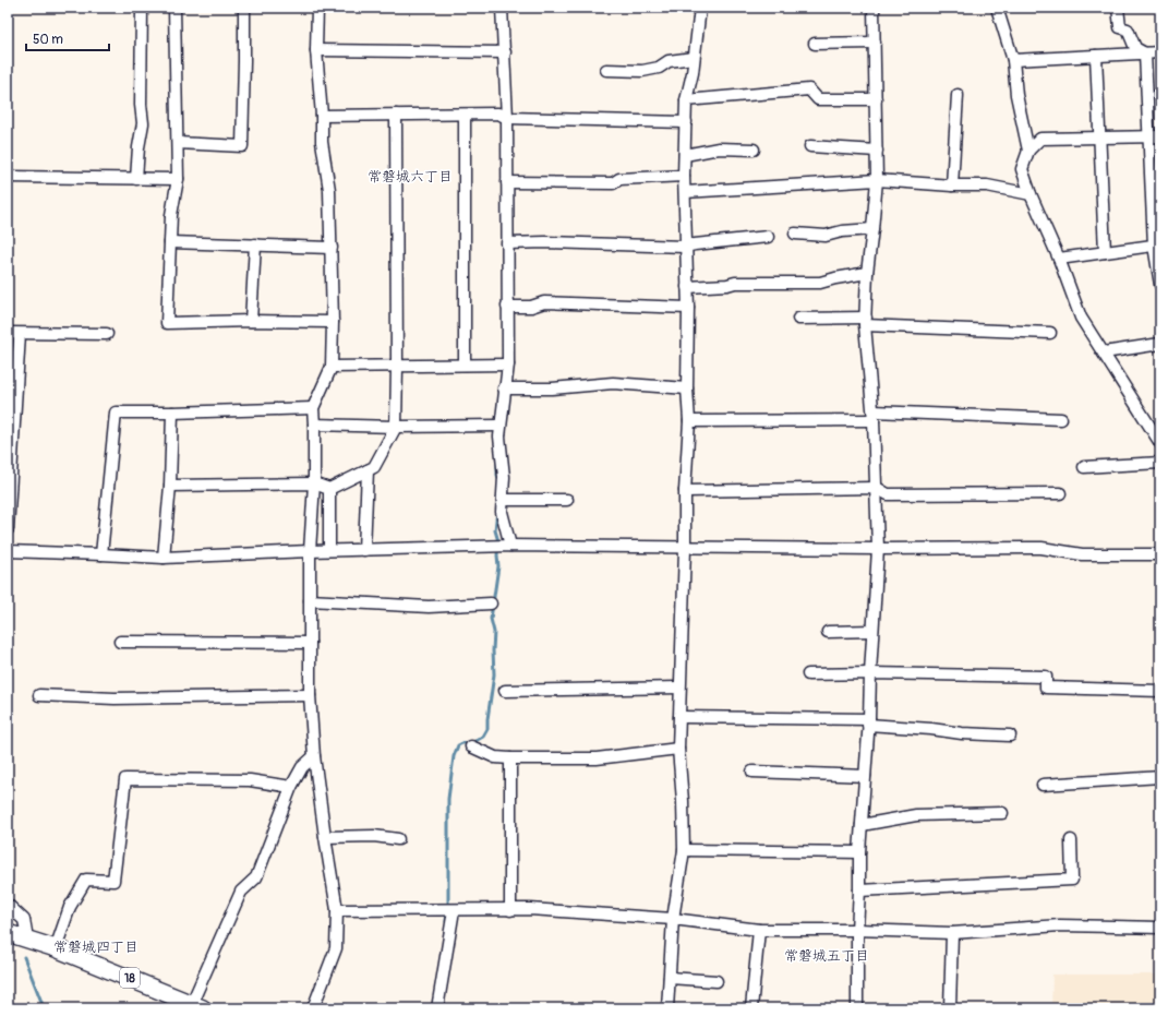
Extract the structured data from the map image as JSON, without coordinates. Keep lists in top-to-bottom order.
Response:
{
  "streets": {
    "highway": ["18"]
  },
  "districts": ["常磐城六丁目", "常磐城四丁目", "常磐城五丁目"],
  "scale_bar": "50 m"
}
